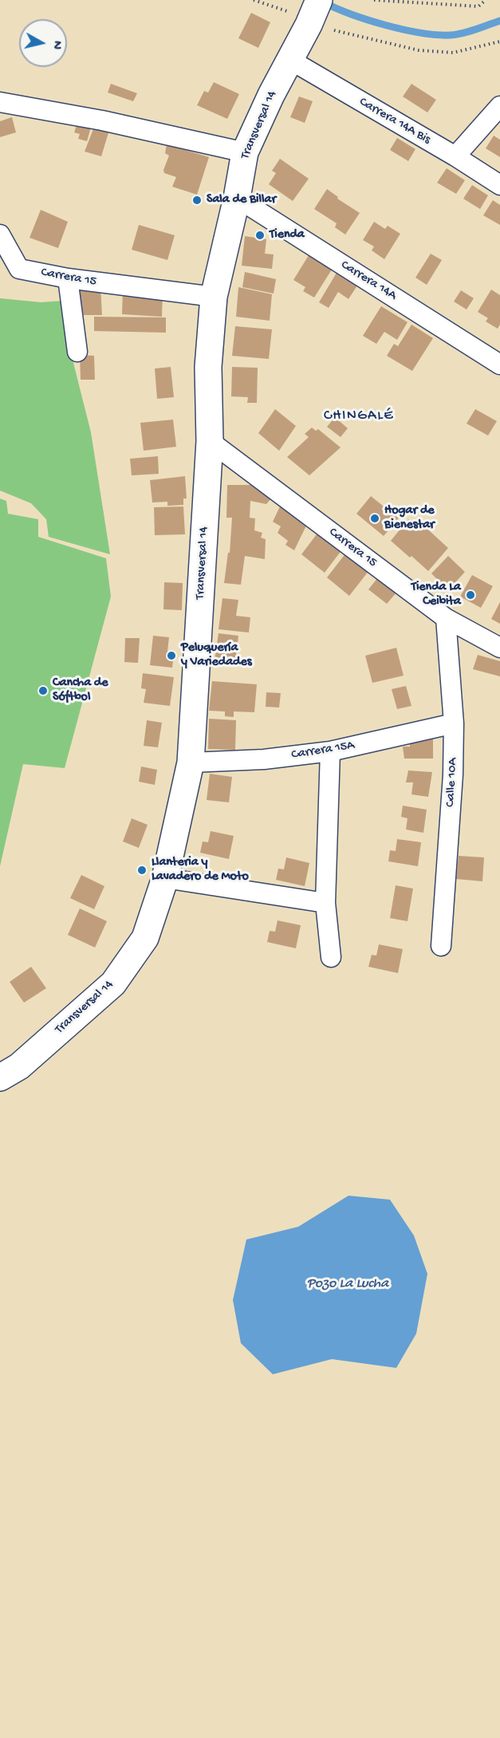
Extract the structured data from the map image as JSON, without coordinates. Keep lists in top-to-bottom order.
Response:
{
  "streets": {
    "street": [
      "Carrera 14A Bis",
      "Transversal 14",
      "Carrera 15",
      "Carrera 14A",
      "Carrera 15A",
      "Calle 10A"
    ]
  },
  "crossings": [
    ["Carrera 14A Bis", "Transversal 14"],
    ["Transversal 14", "Carrera 15"],
    ["Transversal 14", "Carrera 14A"],
    ["Transversal 14", "Carrera 15A"],
    ["Carrera 15", "Calle 10A"],
    ["Carrera 15A", "Calle 10A"]
  ],
  "districts": ["CHINGALÉ"],
  "water": ["Pozo La Lucha"],
  "places": [
    "Sala de Billar",
    "Tienda",
    "Hogar de Bienestar",
    "Tienda La Ceibita",
    "Peluquería y Variedades",
    "Cancha de Sóftbol",
    "Llanteria y Lavadero de Moto"
  ],
  "north": "right"
}
